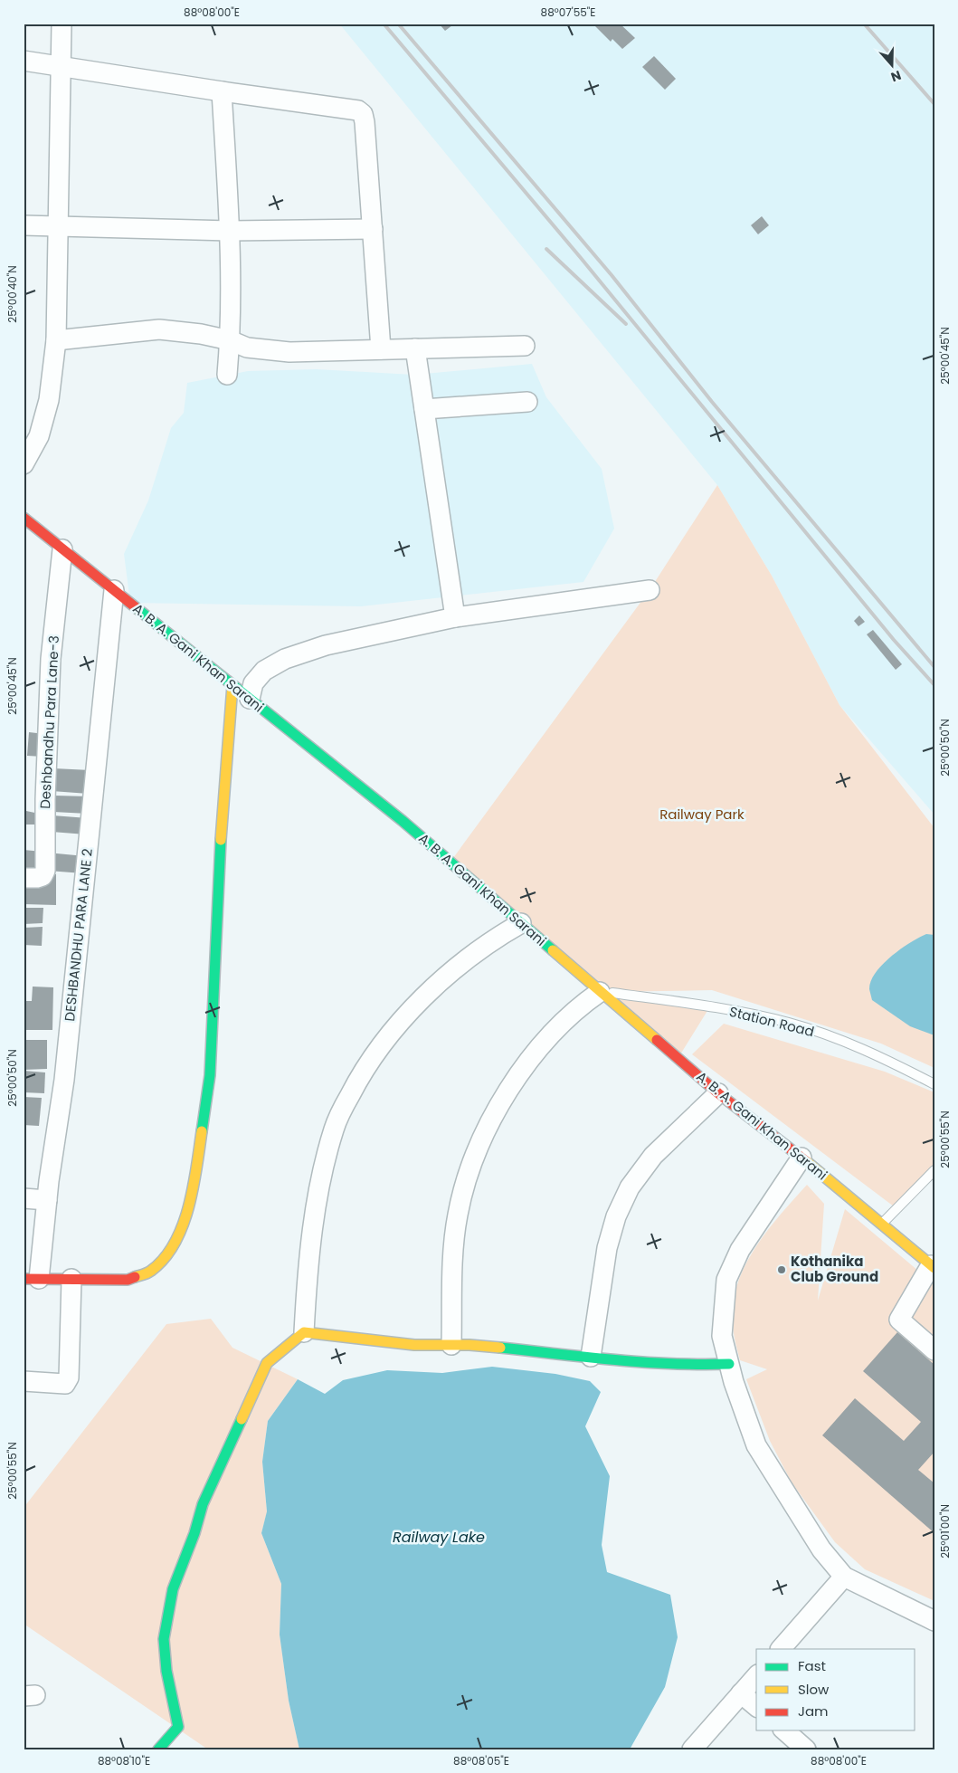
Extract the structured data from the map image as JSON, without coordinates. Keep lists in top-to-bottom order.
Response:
{
  "streets": {
    "street": ["A. B. A. Gani Khan Sarani", "Deshbandhu Para Lane-3", "DESHBANDHU PARA LANE 2"],
    "lane": ["Station Road"]
  },
  "crossings": [
    ["A. B. A. Gani Khan Sarani", "Deshbandhu Para Lane-3"],
    ["A. B. A. Gani Khan Sarani", "DESHBANDHU PARA LANE 2"],
    ["A. B. A. Gani Khan Sarani", "Station Road"]
  ],
  "water": ["Railway Lake"],
  "parks": ["Railway Park"],
  "places": ["Kothanika Club Ground"],
  "legend": ["Fast", "Slow", "Jam"],
  "north": "bottom",
  "coordinates": [
    "88°08'00\"E",
    "88°07'55\"E",
    "25°00'40\"N",
    "25°00'45\"N",
    "25°00'50\"N",
    "25°00'55\"N",
    "25°01'00\"N",
    "88°08'10\"E",
    "88°08'05\"E"
  ]
}
